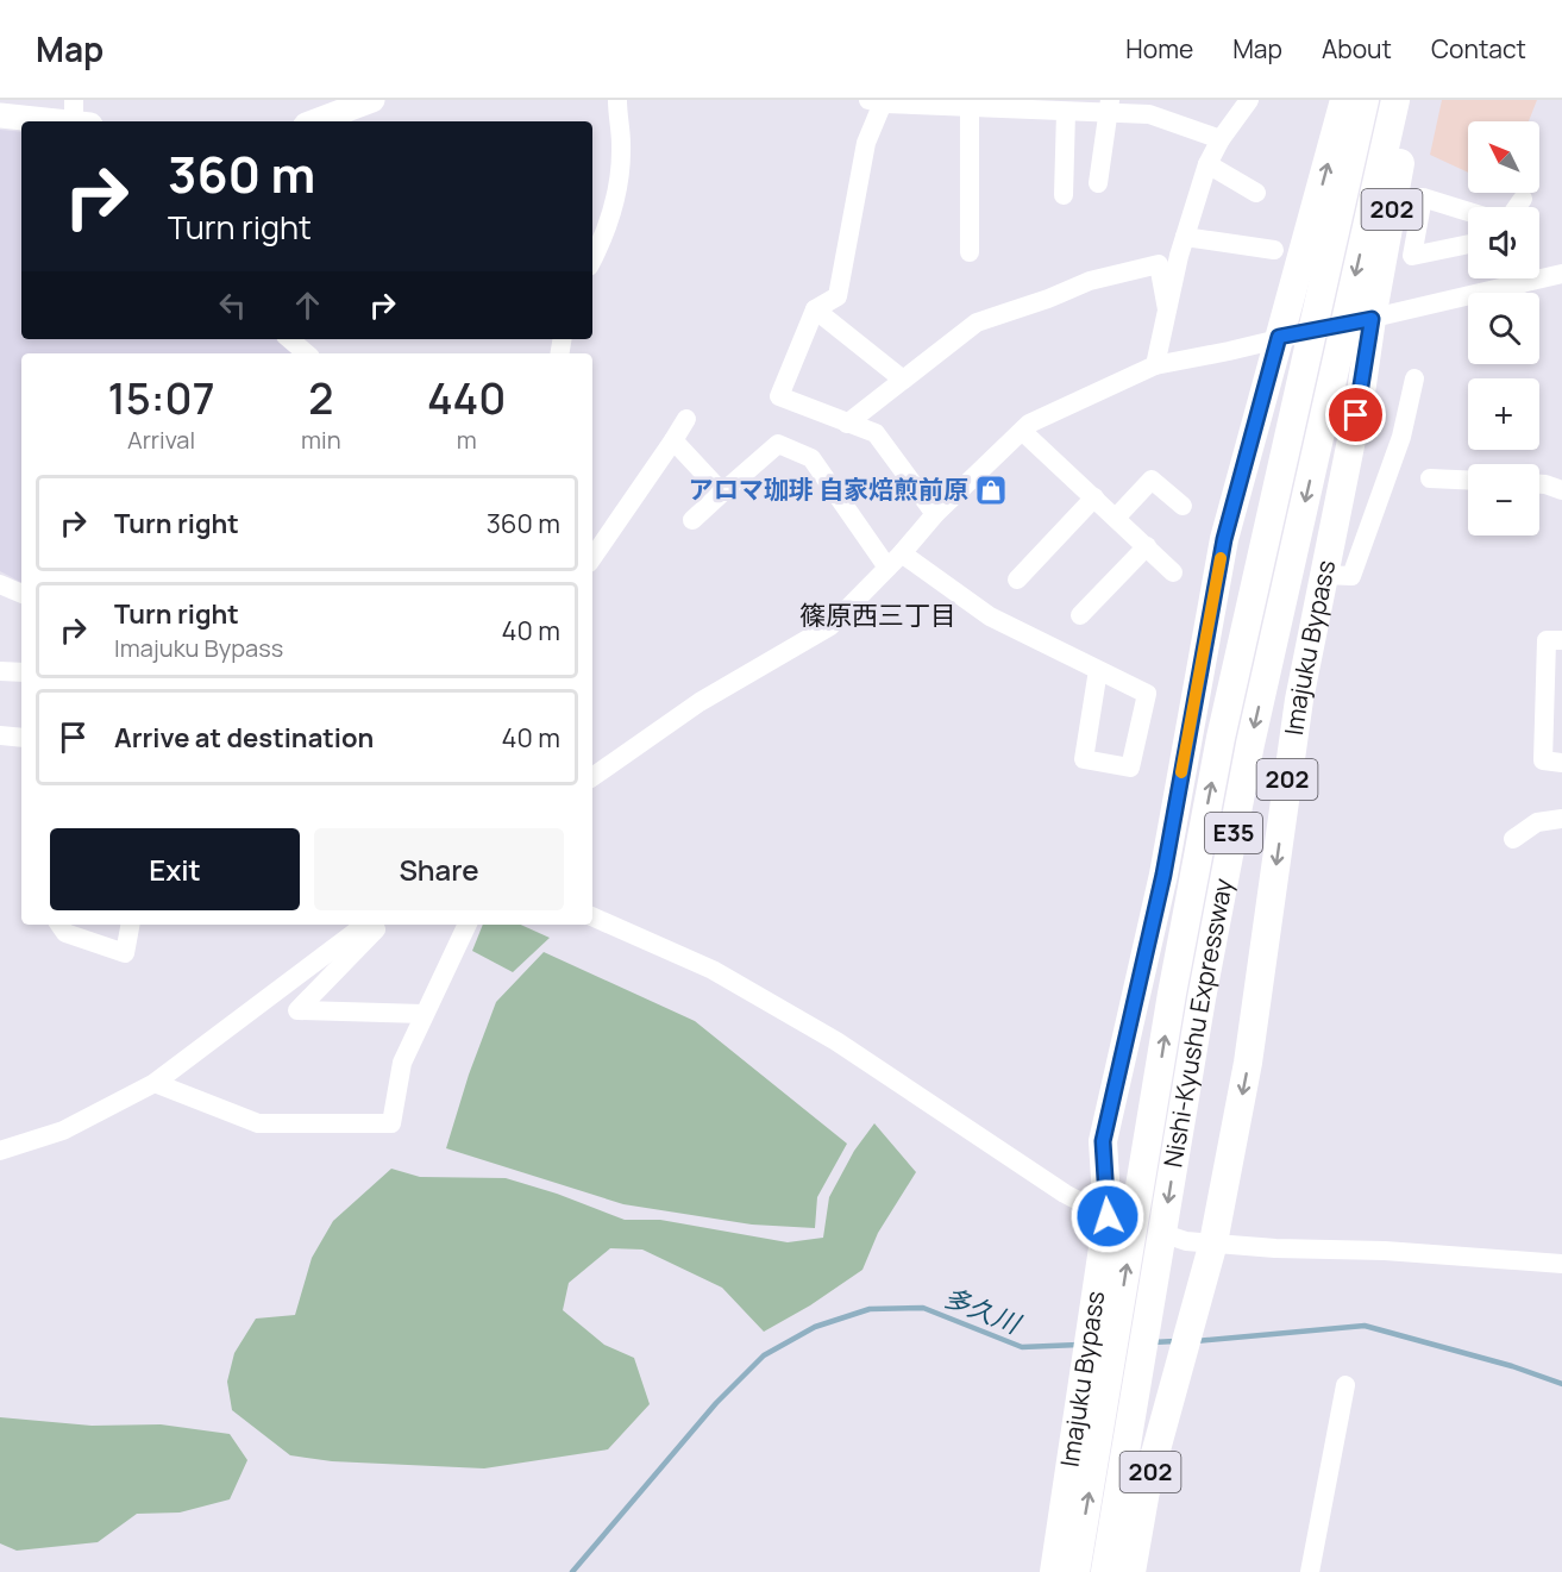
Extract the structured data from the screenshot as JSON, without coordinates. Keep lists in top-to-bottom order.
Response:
{
  "streets": {
    "highway": [
      "202",
      "Imajuku Bypass",
      "E35",
      "Nishi-Kyushu Expressway"
    ]
  },
  "districts": ["篠原西三丁目"],
  "water": ["多久川"],
  "places": {
    "shop": ["アロマ珈琲 自家焙煎前原"]
  },
  "north": "top left",
  "page": {
    "header": "Map",
    "nav": [
      "Home",
      "Map",
      "About",
      "Contact"
    ],
    "map_buttons": ["+", "−"],
    "turn": ["360 m", "Turn right"],
    "eta": [
      "15:07",
      "Arrival",
      "2",
      "min",
      "440",
      "m"
    ],
    "list": [
      {
        "name": "Turn right",
        "value": "360 m"
      },
      {
        "name": "Turn right",
        "note": "Imajuku Bypass",
        "value": "40 m"
      },
      {
        "name": "Arrive at destination",
        "value": "40 m"
      }
    ],
    "buttons": ["Exit", "Share"]
  }
}
